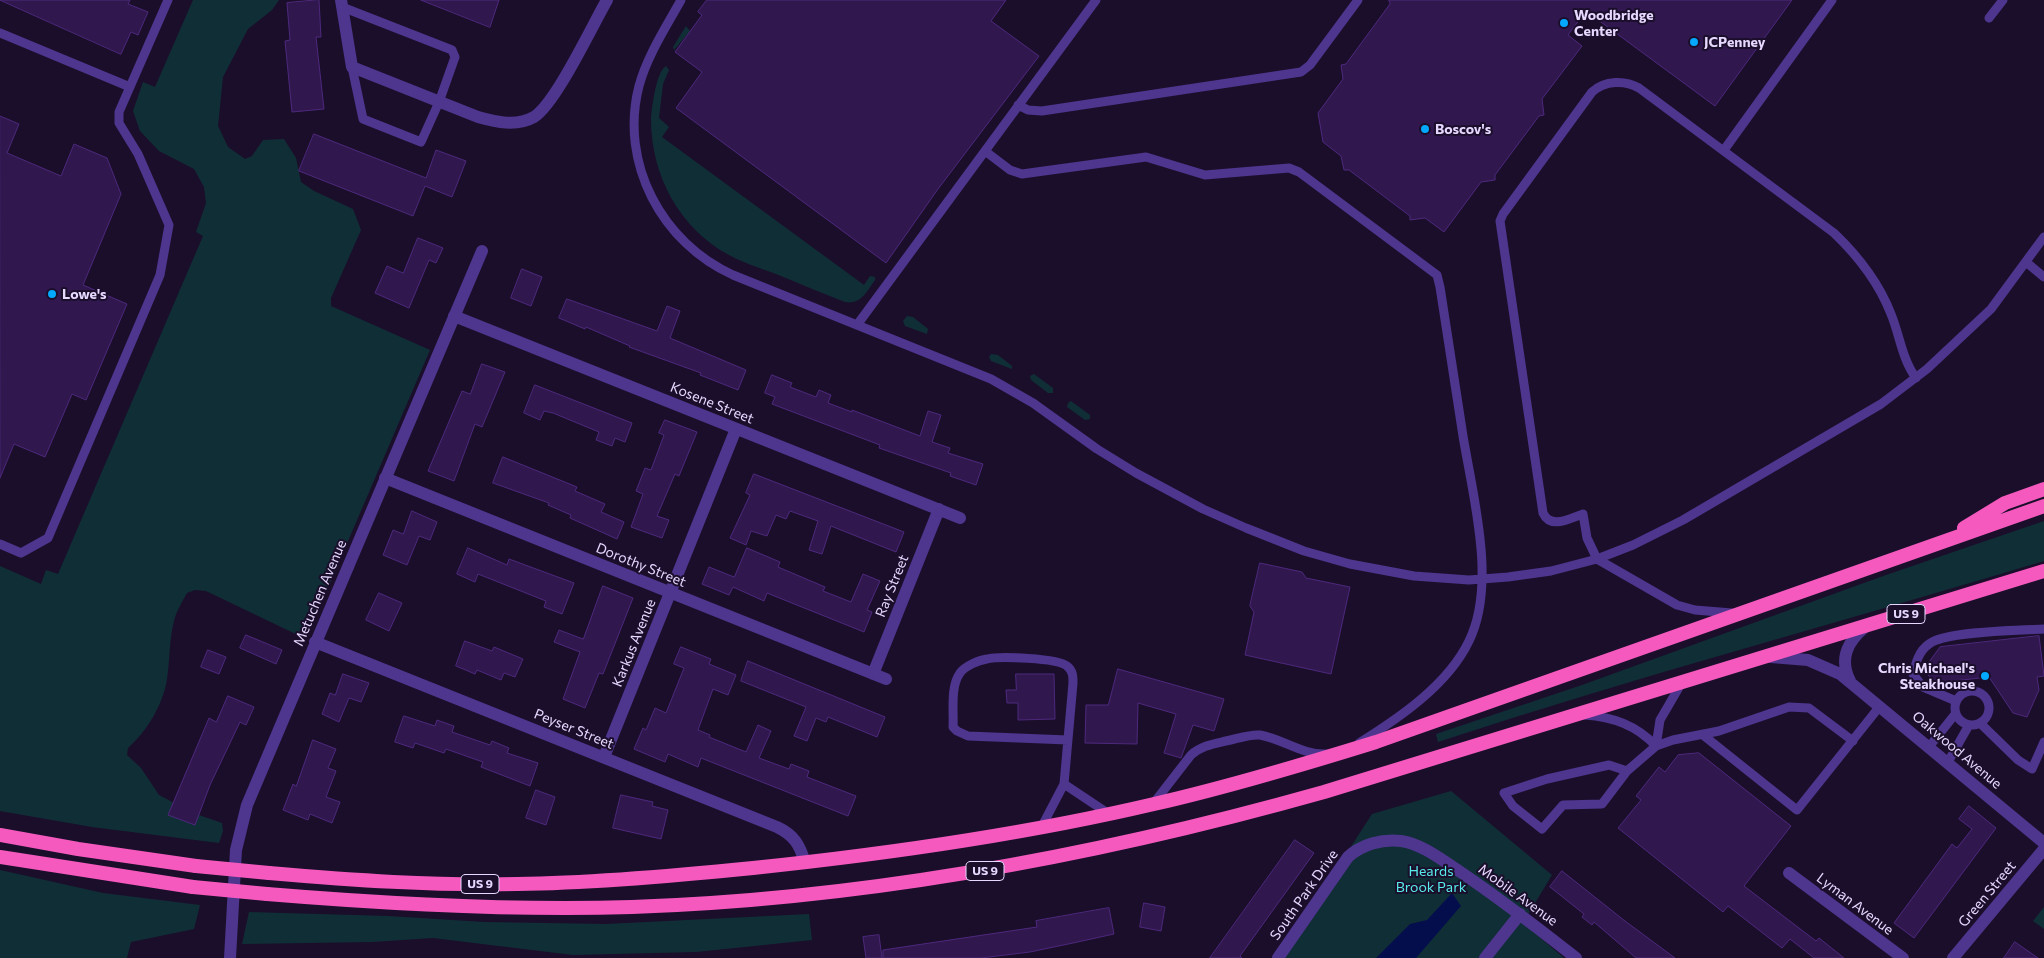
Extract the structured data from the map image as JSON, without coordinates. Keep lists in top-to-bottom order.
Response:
{
  "streets": {
    "highway": ["US 9"],
    "street": [
      "Kosene Street",
      "Dorothy Street",
      "Ray Street",
      "Metuchen Avenue",
      "Karkus Avenue",
      "Peyser Street",
      "Oakwood Avenue",
      "Green Street",
      "South Park Drive",
      "Mobile Avenue",
      "Lyman Avenue"
    ]
  },
  "crossings": [
    ["Kosene Street", "Ray Street"],
    ["Kosene Street", "Metuchen Avenue"],
    ["Kosene Street", "Karkus Avenue"],
    ["Dorothy Street", "Ray Street"],
    ["Dorothy Street", "Metuchen Avenue"],
    ["Dorothy Street", "Karkus Avenue"],
    ["Metuchen Avenue", "Peyser Street"],
    ["US 9", "Peyser Street"],
    ["US 9", "Oakwood Avenue"],
    ["Karkus Avenue", "Peyser Street"],
    ["South Park Drive", "Mobile Avenue"]
  ],
  "parks": ["Heards Brook Park"],
  "places": [
    "Woodbridge Center",
    "JCPenney",
    "Boscov's",
    "Lowe's",
    "Chris Michael's Steakhouse"
  ]
}
